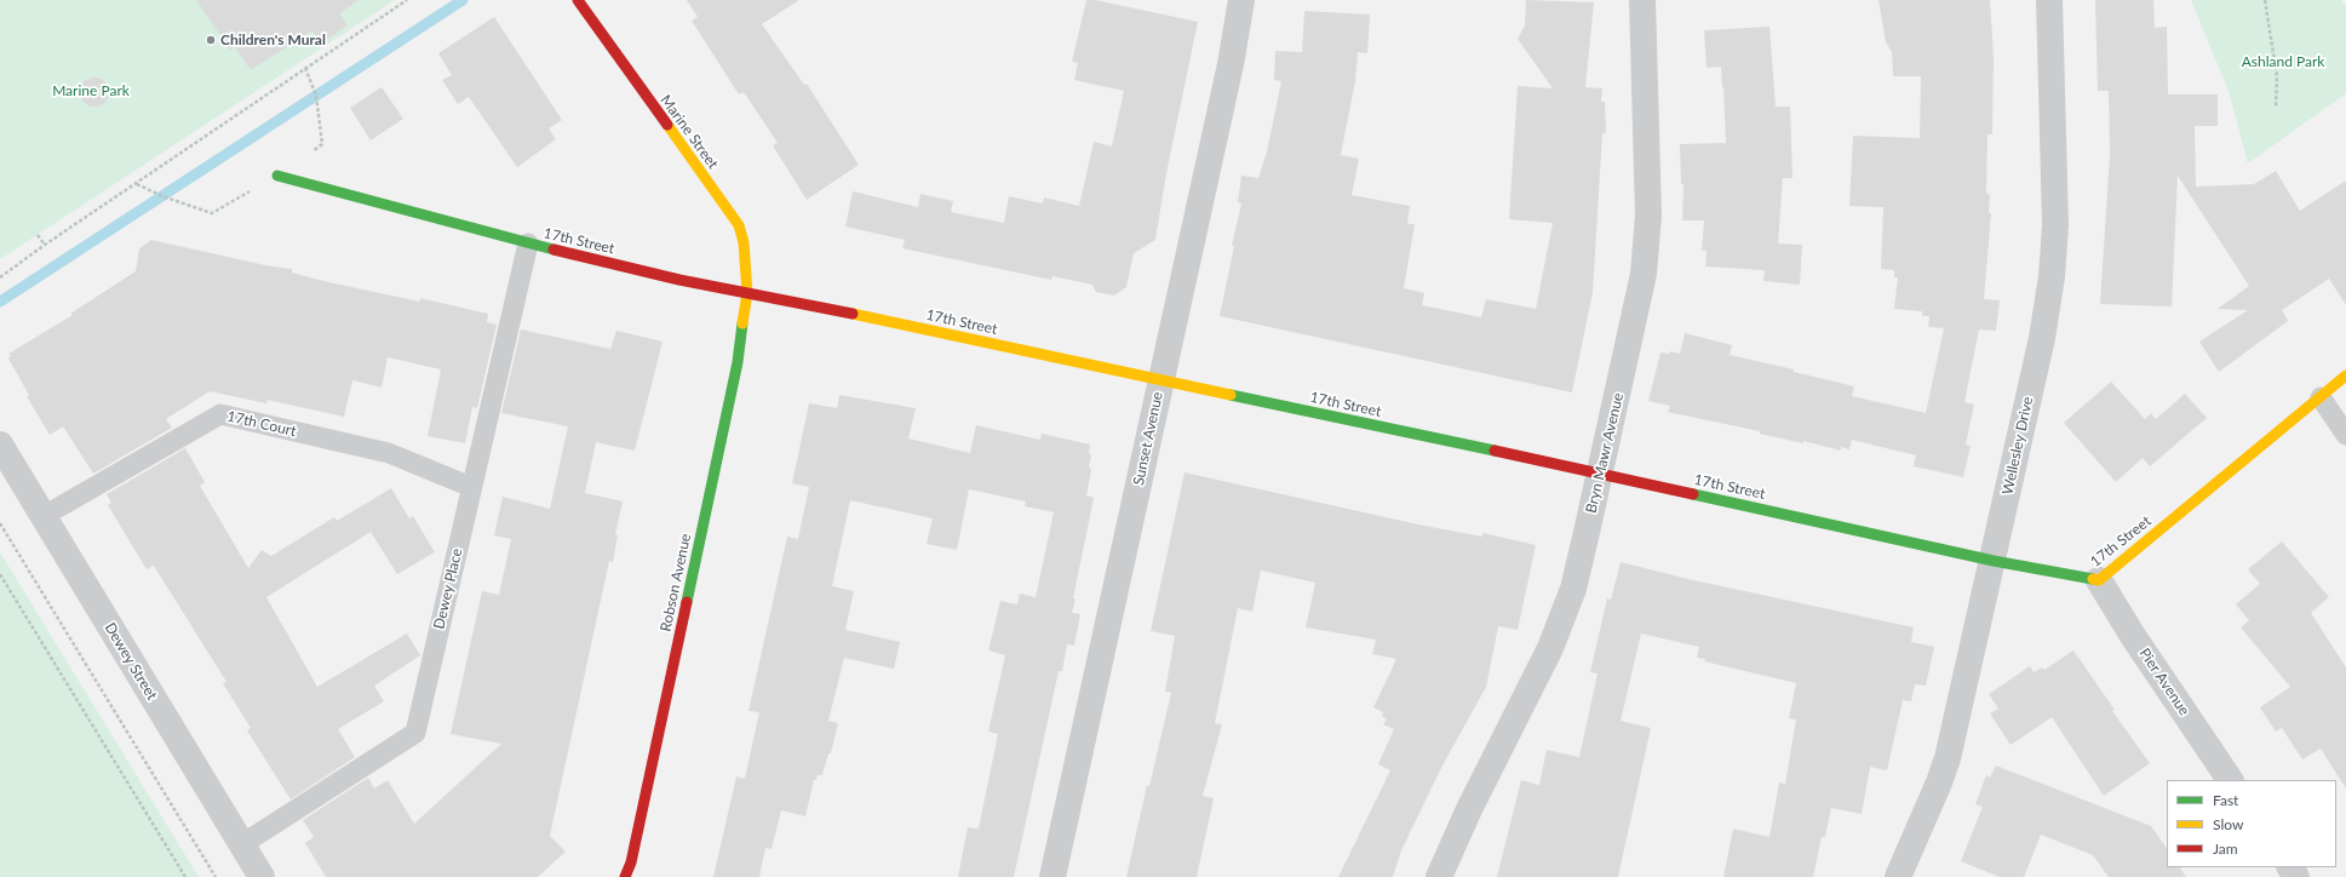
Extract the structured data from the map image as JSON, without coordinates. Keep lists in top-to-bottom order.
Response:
{
  "streets": {
    "street": [
      "Marine Street",
      "17th Street",
      "Sunset Avenue",
      "Wellesley Drive",
      "Bryn Mawr Avenue",
      "Robson Avenue",
      "Dewey Street",
      "Pier Avenue"
    ],
    "lane": ["17th Court", "Dewey Place"]
  },
  "crossings": [
    ["Marine Street", "17th Street"],
    ["Marine Street", "Robson Avenue"],
    ["17th Street", "Sunset Avenue"],
    ["17th Street", "Wellesley Drive"],
    ["17th Street", "Bryn Mawr Avenue"],
    ["17th Street", "Robson Avenue"],
    ["17th Street", "Dewey Place"],
    ["17th Street", "Pier Avenue"],
    ["17th Court", "Dewey Place"],
    ["17th Court", "Dewey Street"],
    ["Dewey Place", "Dewey Street"]
  ],
  "parks": ["Ashland Park", "Marine Park"],
  "places": ["Children's Mural"],
  "legend": ["Fast", "Slow", "Jam"]
}
